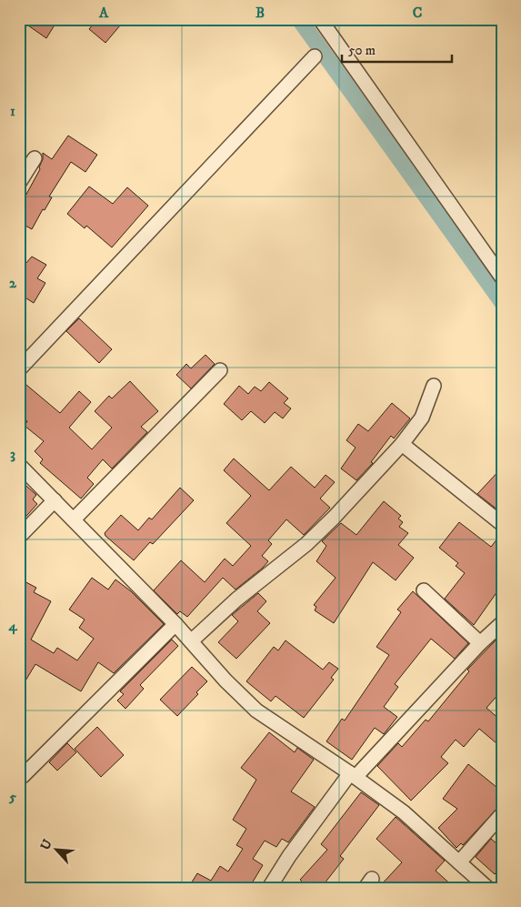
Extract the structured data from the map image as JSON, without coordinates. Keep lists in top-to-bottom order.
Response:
{
  "scale_bar": "50 m",
  "north": "top left",
  "grid": {
    "columns": ["A", "B", "C"],
    "rows": [
      "1",
      "2",
      "3",
      "4",
      "5"
    ]
  }
}
